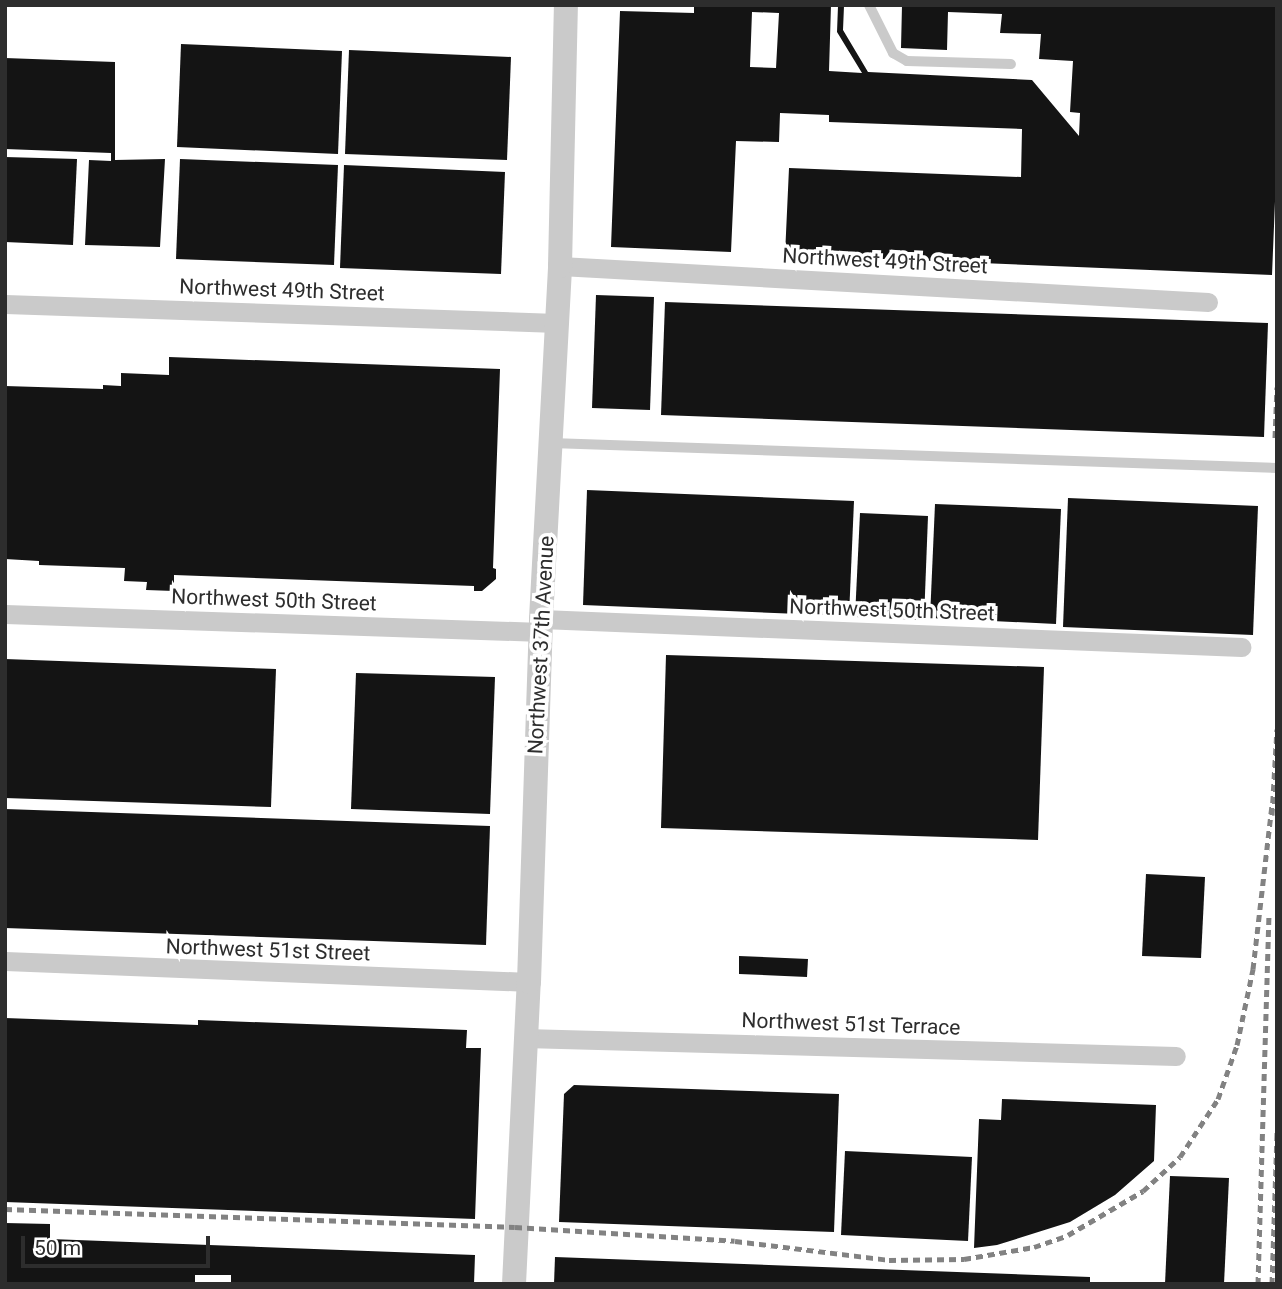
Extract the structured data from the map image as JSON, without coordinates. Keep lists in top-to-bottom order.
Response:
{
  "streets": {
    "street": [
      "Northwest 49th Street",
      "Northwest 50th Street",
      "Northwest 37th Avenue",
      "Northwest 51st Street",
      "Northwest 51st Terrace"
    ]
  },
  "crossings": [
    ["Northwest 49th Street", "Northwest 37th Avenue"],
    ["Northwest 50th Street", "Northwest 37th Avenue"],
    ["Northwest 37th Avenue", "Northwest 51st Street"],
    ["Northwest 37th Avenue", "Northwest 51st Terrace"]
  ],
  "scale_bar": "50 m"
}
